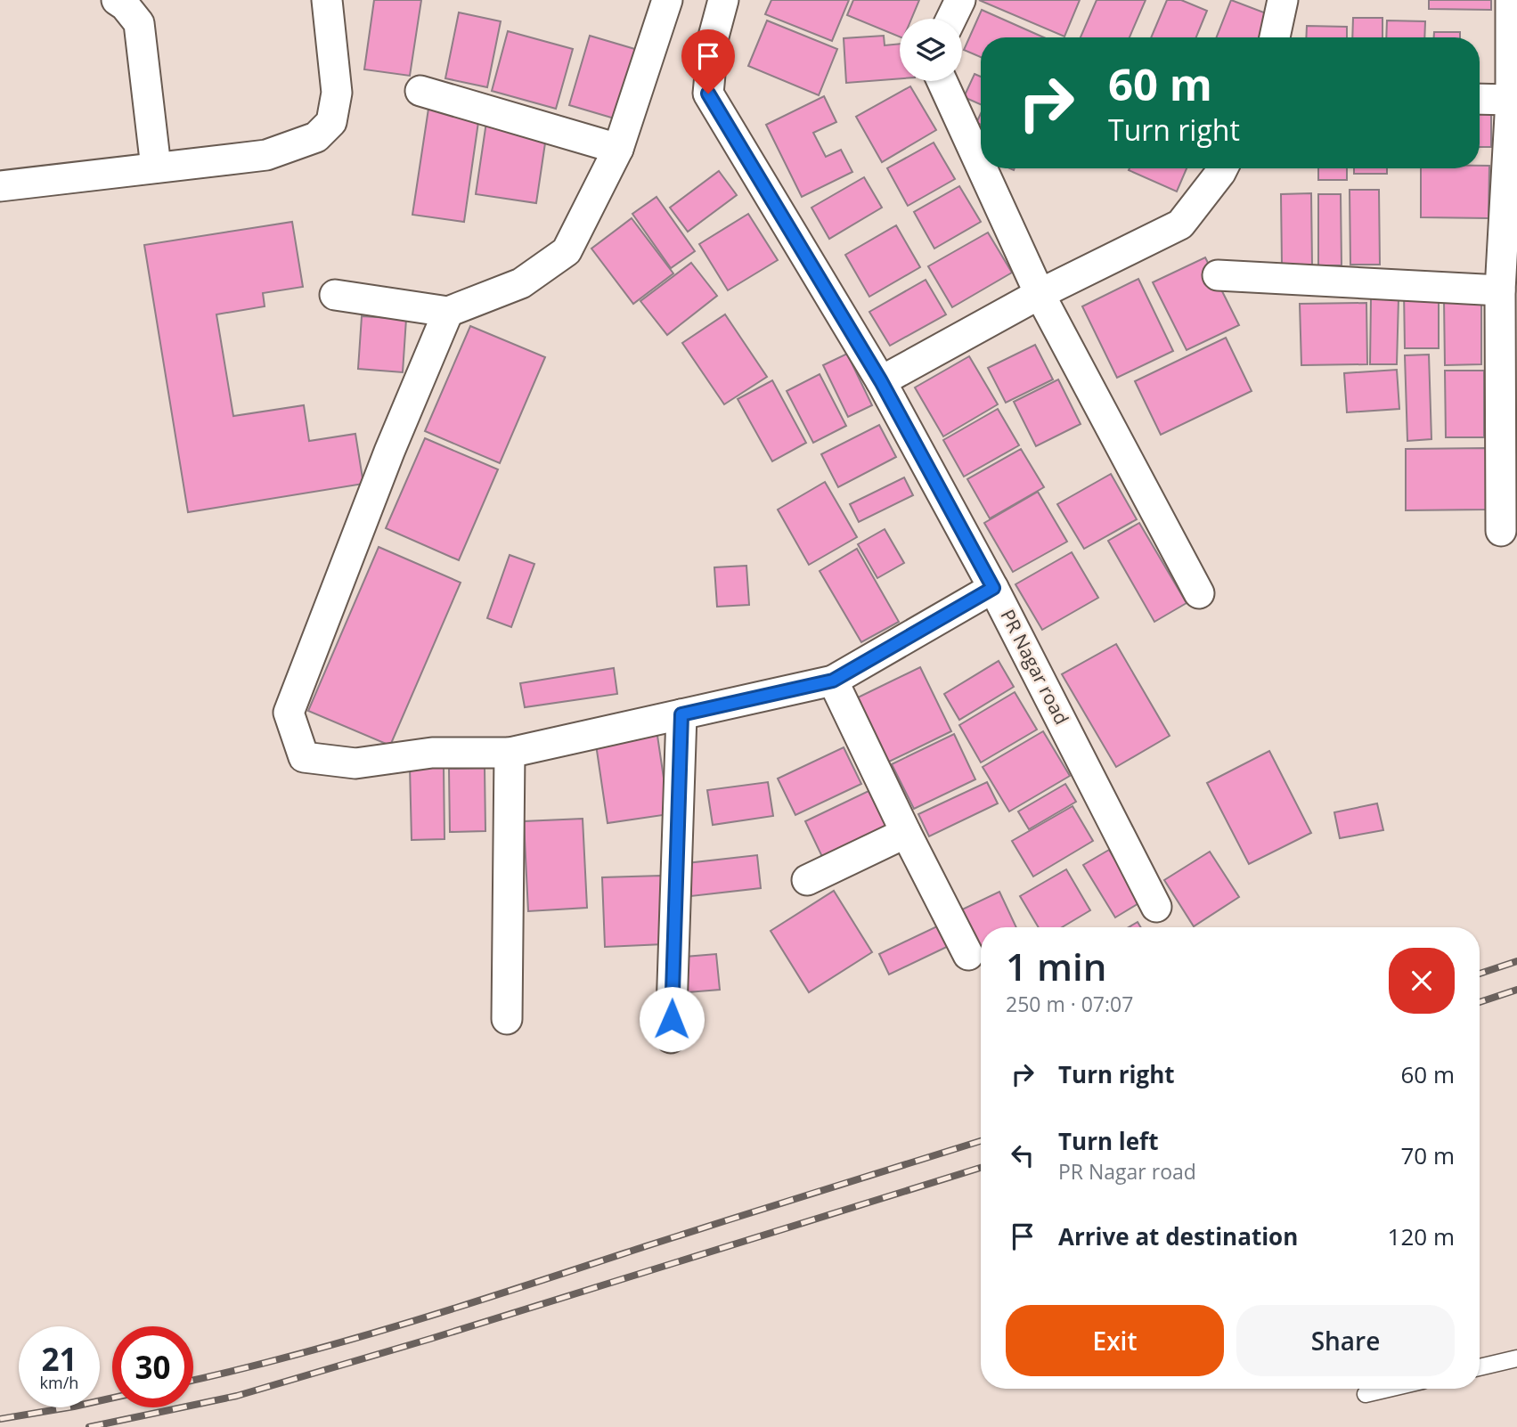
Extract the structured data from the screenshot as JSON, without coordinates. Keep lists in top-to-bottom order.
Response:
{
  "streets": {
    "street": ["PR Nagar road"]
  },
  "page": {
    "turn": ["60 m", "Turn right"],
    "heading": ["1 min", "250 m · 07:07"],
    "list": [
      {
        "name": "Turn right",
        "value": "60 m"
      },
      {
        "name": "Turn left",
        "note": "PR Nagar road",
        "value": "70 m"
      },
      {
        "name": "Arrive at destination",
        "value": "120 m"
      }
    ],
    "buttons": ["Exit", "Share"],
    "speed": "21 km/h",
    "limit": "30"
  }
}
